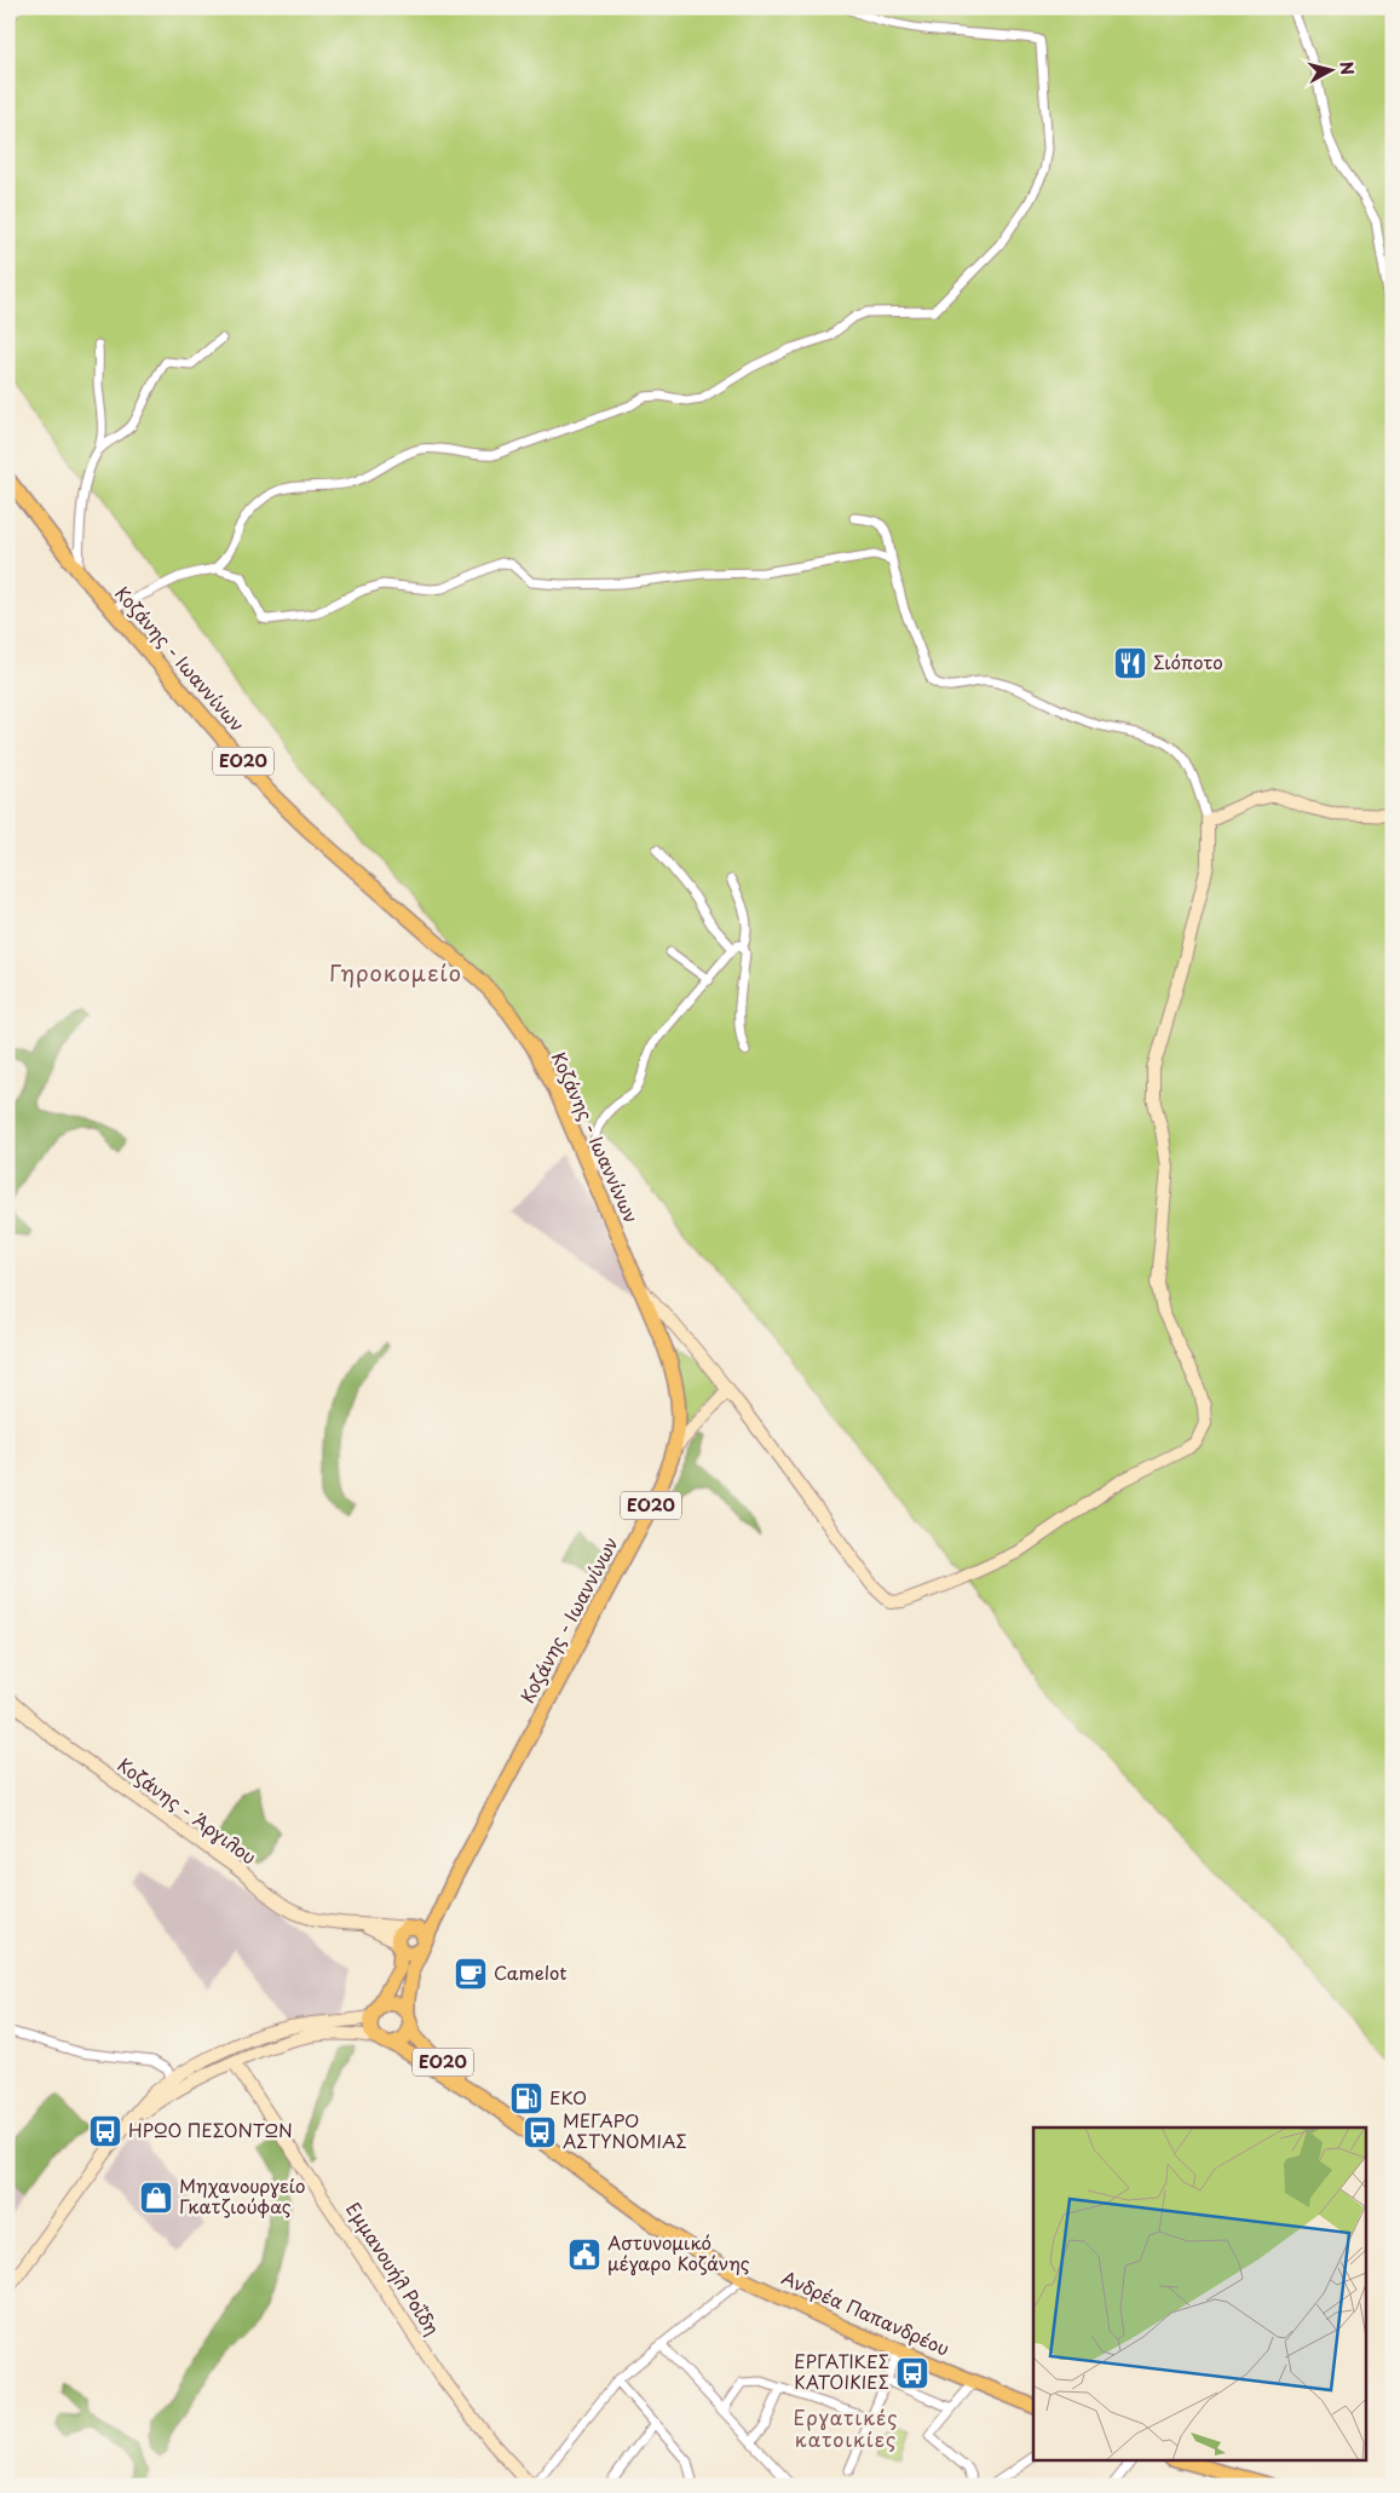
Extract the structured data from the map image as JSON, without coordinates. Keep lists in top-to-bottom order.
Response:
{
  "streets": {
    "main road": ["Κοζάνης - Ιωαννίνων", "ΕΟ20", "Ανδρέα Παπανδρέου"],
    "street": ["Κοζάνης - Άργιλου", "Εμμανουήλ Ροΐδη"]
  },
  "crossings": [
    ["Κοζάνης - Ιωαννίνων", "ΕΟ20"],
    ["Κοζάνης - Ιωαννίνων", "Ανδρέα Παπανδρέου"],
    ["ΕΟ20", "Ανδρέα Παπανδρέου"]
  ],
  "districts": ["Γηροκομείο", "Εργατικές κατοικίες"],
  "places": {
    "restaurant": ["Σιόποτο"],
    "cafe": ["Camelot"],
    "fuel station": ["EKO"],
    "bus stop": ["ΗΡΩΟ ΠΕΣΟΝΤΩΝ", "ΜΕΓΑΡΟ ΑΣΤΥΝΟΜΙΑΣ", "ΕΡΓΑΤΙΚΕΣ ΚΑΤΟΙΚΙΕΣ"],
    "shop": ["Μηχανουργείο Γκατζιούφας"],
    "public building": ["Αστυνομικό μέγαρο Κοζάνης"]
  },
  "north": "right"
}
